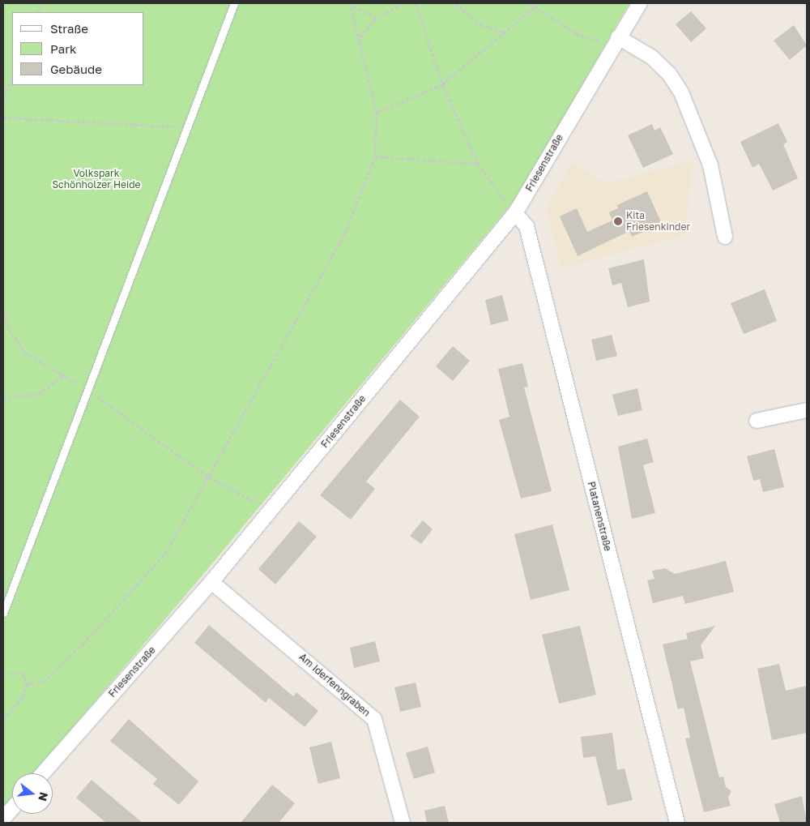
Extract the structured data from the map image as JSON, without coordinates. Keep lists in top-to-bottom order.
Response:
{
  "streets": {
    "street": ["Friesenstraße", "Platanenstraße", "Am Iderfenngraben"]
  },
  "crossings": [
    ["Friesenstraße", "Platanenstraße"],
    ["Friesenstraße", "Am Iderfenngraben"]
  ],
  "parks": ["Volkspark Schönholzer Heide"],
  "places": ["Kita Friesenkinder"],
  "legend": ["Straße", "Park", "Gebäude"],
  "north": "right"
}
